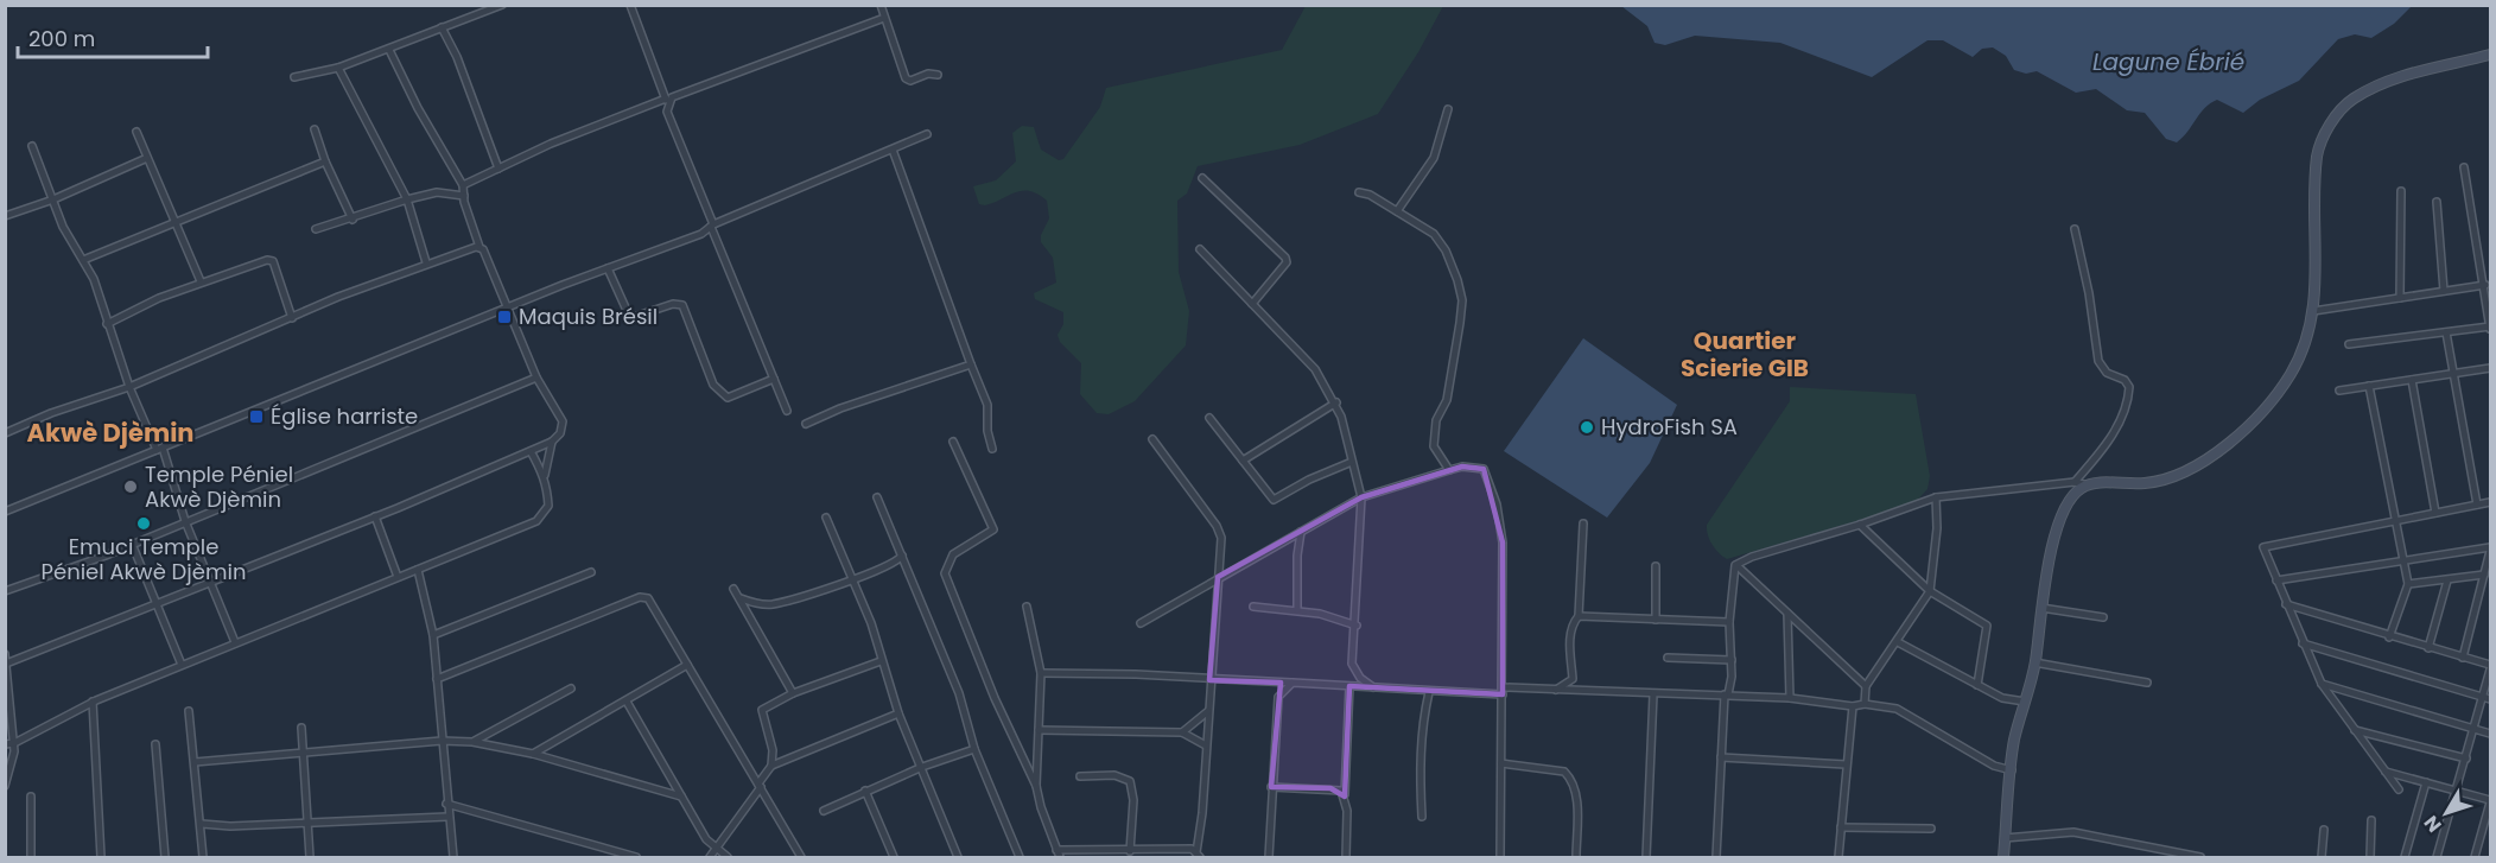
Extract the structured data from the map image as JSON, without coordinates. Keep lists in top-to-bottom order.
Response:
{
  "districts": ["Quartier Scierie GIB", "Akwè Djèmin"],
  "water": ["Lagune Ébrié"],
  "places": {
    "transit": ["Maquis Brésil", "Église harriste"],
    "other": ["HydroFish SA", "Temple Péniel Akwè Djèmin", "Emuci Temple Péniel Akwè Djèmin"]
  },
  "scale_bar": "200 m",
  "north": "bottom left"
}
